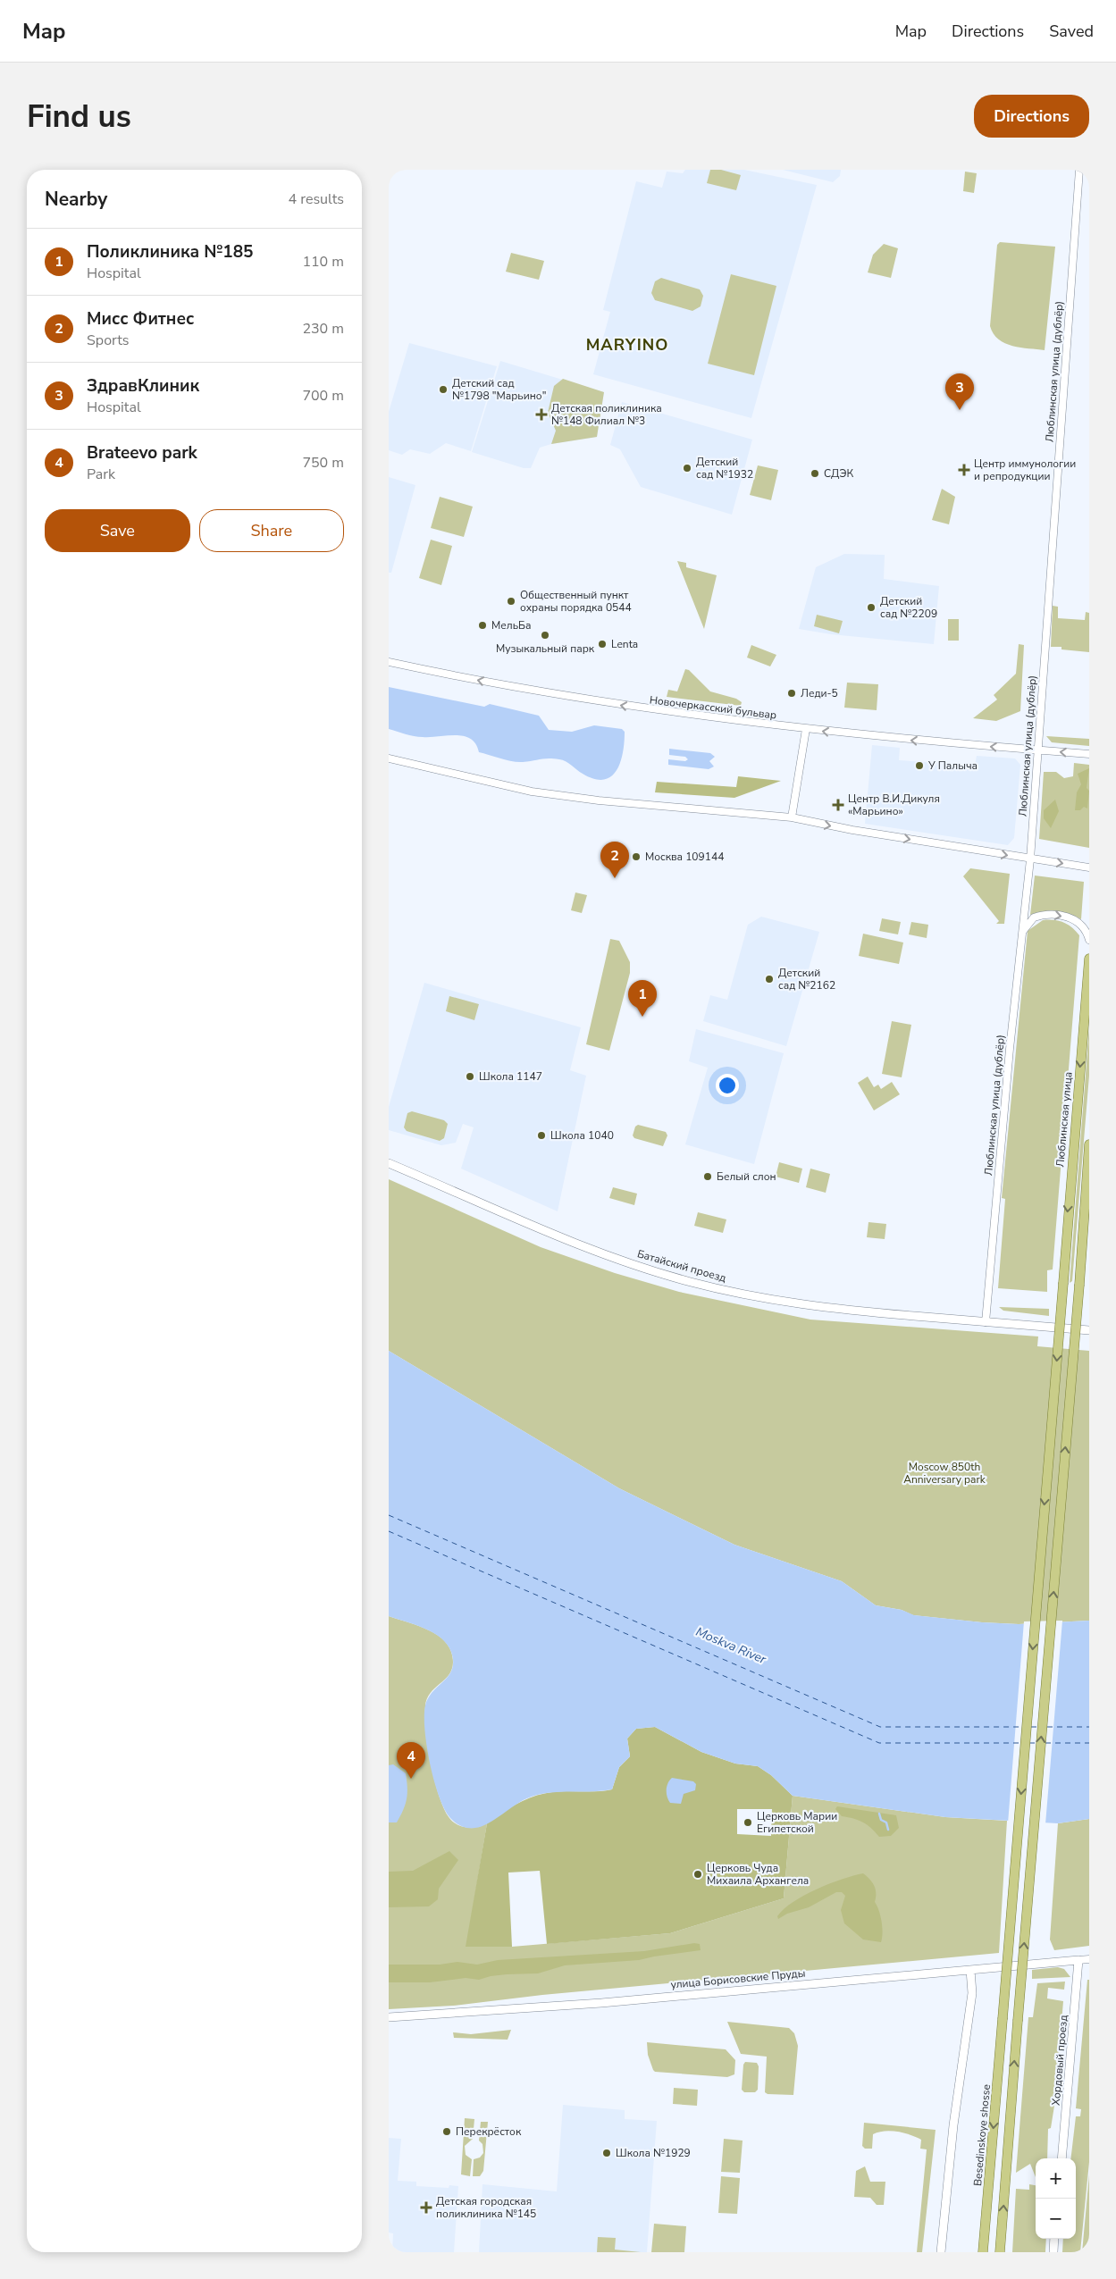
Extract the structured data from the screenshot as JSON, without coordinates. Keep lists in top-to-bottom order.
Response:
{
  "streets": {
    "main road": [
      "Люблинская улица",
      "Батайский проезд",
      "улица Борисовские Пруды",
      "Хордовый проезд",
      "Besedinskoye shosse"
    ],
    "street": ["Люблинская улица (дублёр)", "Новочеркасский бульвар"]
  },
  "crossings": [
    ["Люблинская улица (дублёр)", "Новочеркасский бульвар"],
    ["Люблинская улица (дублёр)", "Батайский проезд"],
    ["Люблинская улица", "Besedinskoye shosse"],
    ["улица Борисовские Пруды", "Хордовый проезд"]
  ],
  "one_way": ["Новочеркасский бульвар"],
  "districts": ["MARYINO"],
  "water": ["Moskva River"],
  "parks": ["Moscow 850th Anniversary park"],
  "places": {
    "other": [
      "Детский сад №1798 \"Марьино\"",
      "Детский сад №1932",
      "СДЭК",
      "Общественный пункт охраны порядка 0544",
      "Детский сад №2209",
      "МельБа",
      "Музыкальный парк",
      "Lenta",
      "Леди-5",
      "У Палыча",
      "Москва 109144",
      "Детский сад №2162",
      "Школа 1147",
      "Школа 1040",
      "Белый слон",
      "Церковь Марии Египетской",
      "Церковь Чуда Михаила Архангела",
      "Перекрёсток",
      "Школа №1929"
    ],
    "health": [
      "Детская поликлиника №148 Филиал №3",
      "Центр иммунологии и репродукции",
      "Центр В.И.Дикуля «Марьино»",
      "Детская городская поликлиника №145"
    ]
  },
  "page": {
    "header": "Map",
    "nav": ["Map", "Directions", "Saved"],
    "buttons": [
      "Directions",
      ["Save", "Share"]
    ],
    "title": "Find us",
    "heading": ["Nearby", "4 results"],
    "list": [
      {
        "mark": "1",
        "name": "Поликлиника №185",
        "note": "Hospital",
        "value": "110 m"
      },
      {
        "mark": "2",
        "name": "Мисс Фитнес",
        "note": "Sports",
        "value": "230 m"
      },
      {
        "mark": "3",
        "name": "ЗдравКлиник",
        "note": "Hospital",
        "value": "700 m"
      },
      {
        "mark": "4",
        "name": "Brateevo park",
        "note": "Park",
        "value": "750 m"
      }
    ],
    "pins": [
      "3",
      "2",
      "1",
      "4"
    ],
    "map_buttons": ["+", "−"]
  }
}
